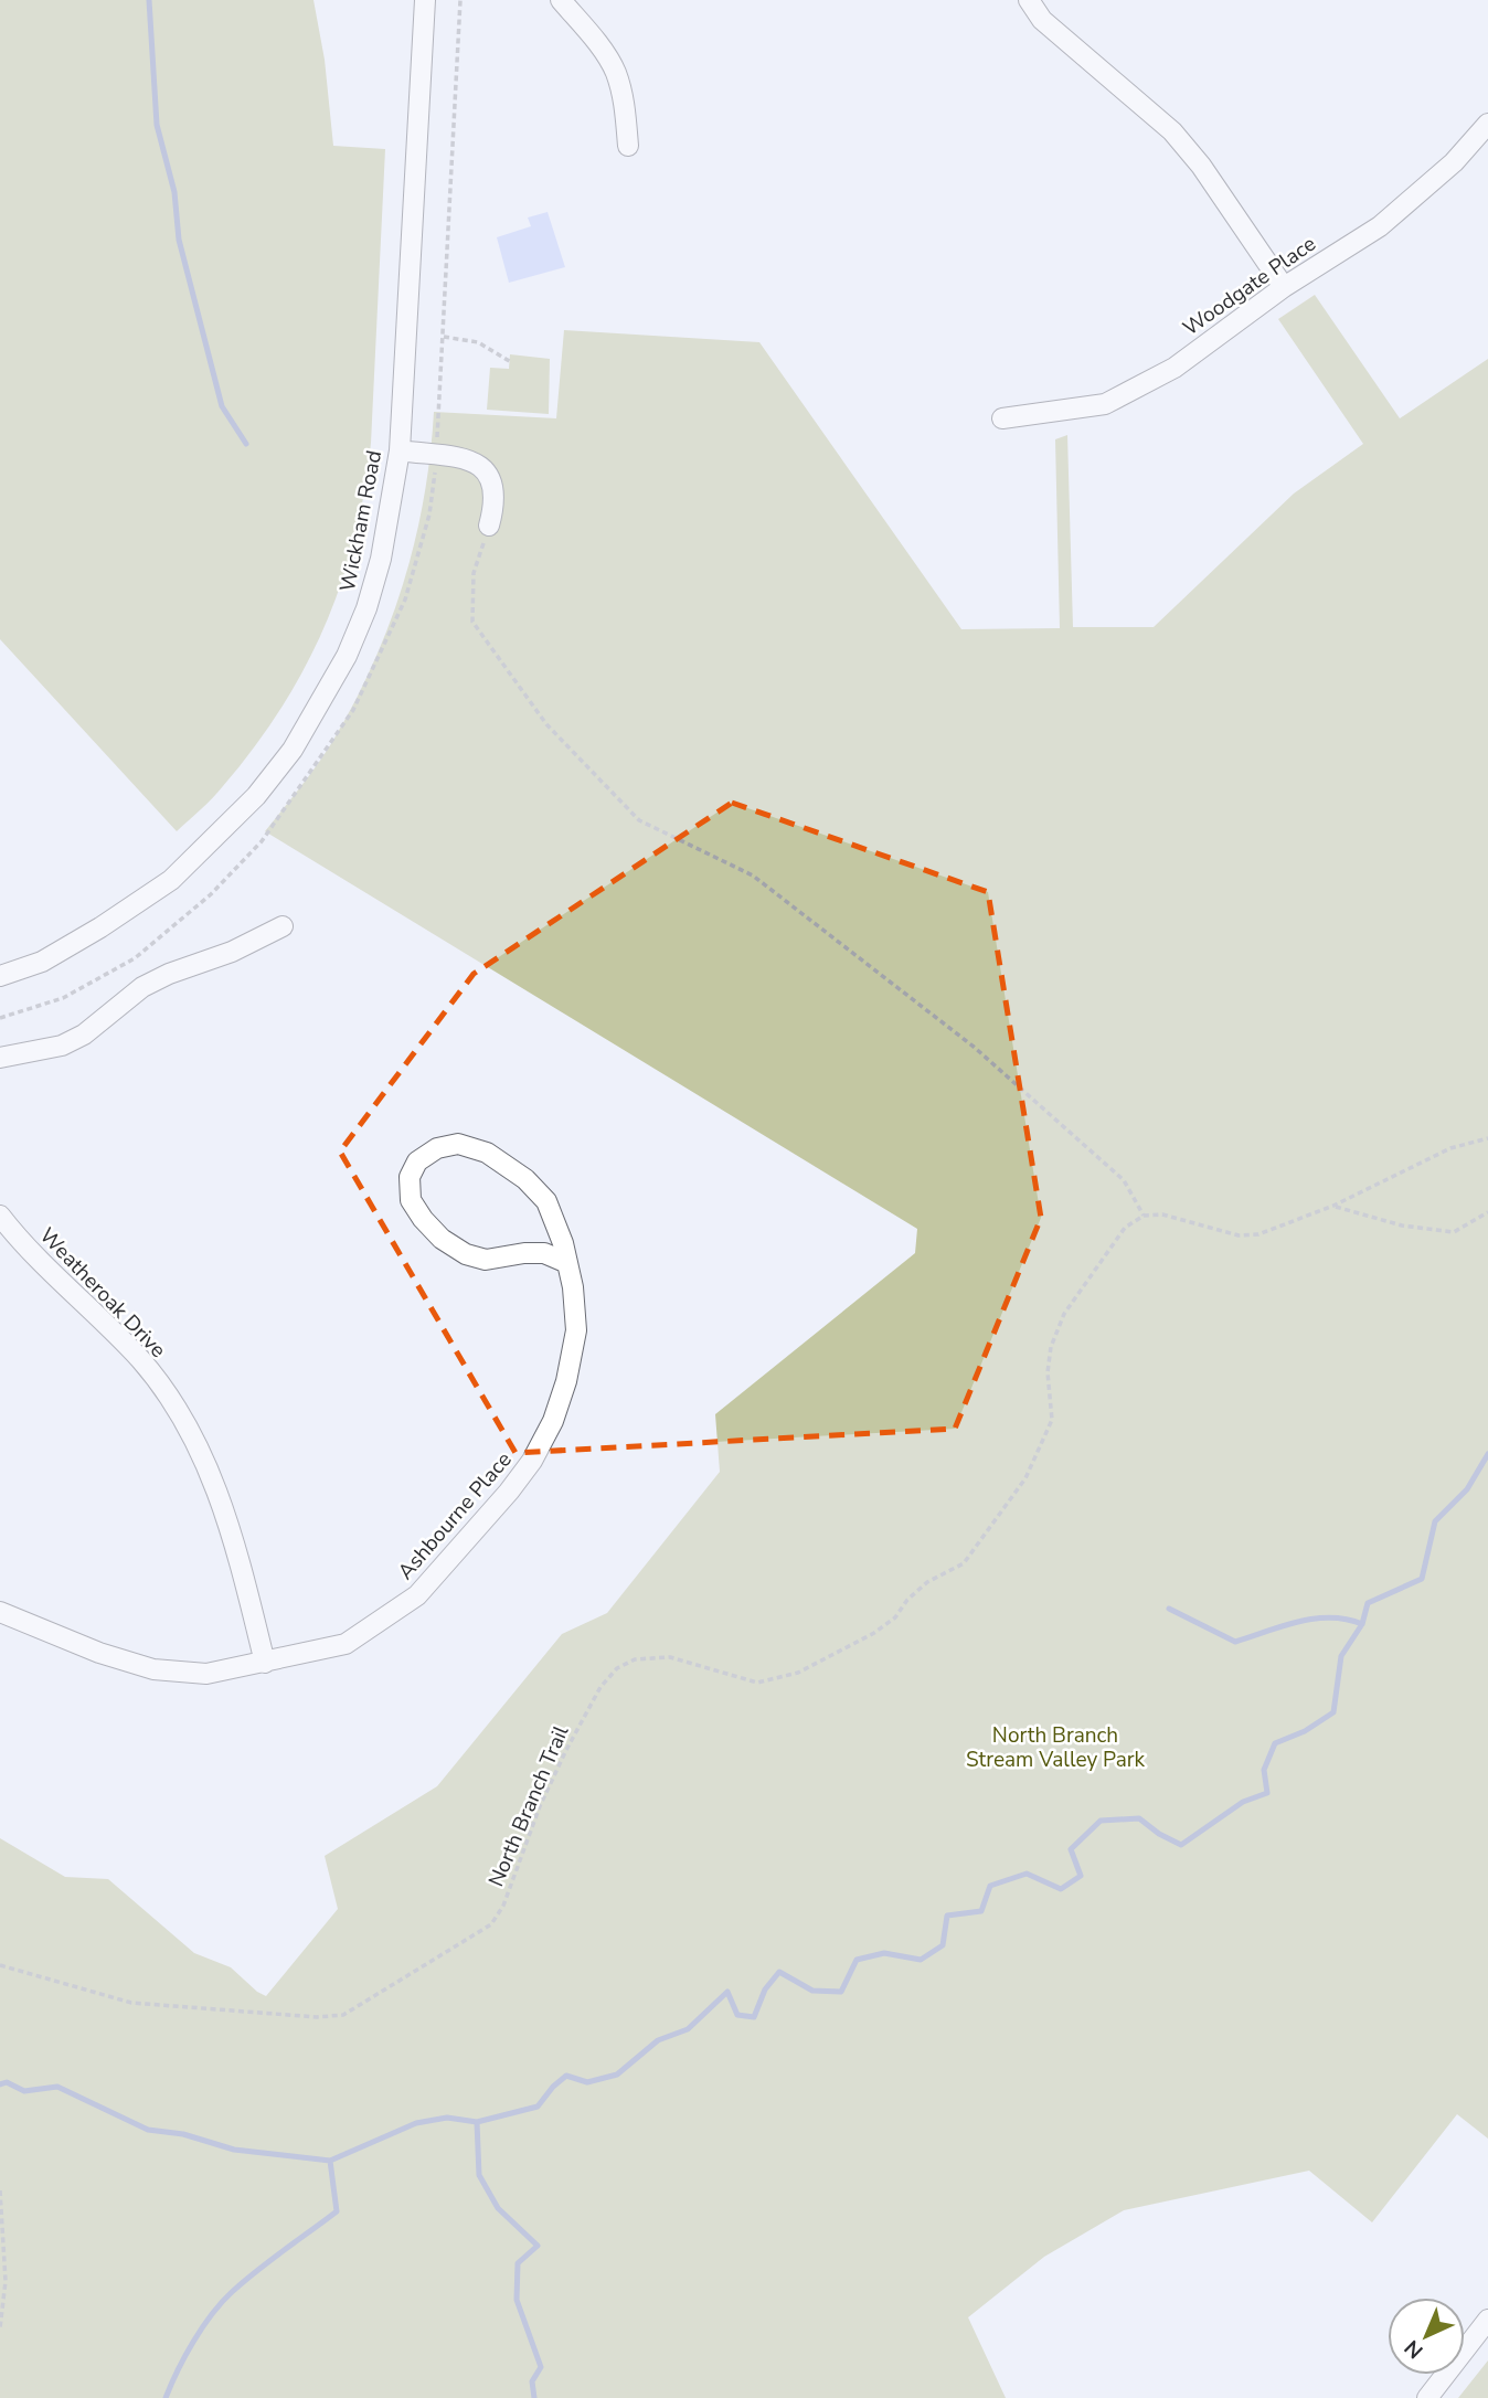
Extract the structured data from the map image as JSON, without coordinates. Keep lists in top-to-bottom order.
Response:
{
  "streets": {
    "street": [
      "Woodgate Place",
      "Wickham Road",
      "Weatheroak Drive",
      "Ashbourne Place"
    ],
    "path": ["North Branch Trail"]
  },
  "crossings": [
    ["Weatheroak Drive", "Ashbourne Place"]
  ],
  "parks": ["North Branch Stream Valley Park"],
  "north": "bottom left"
}
